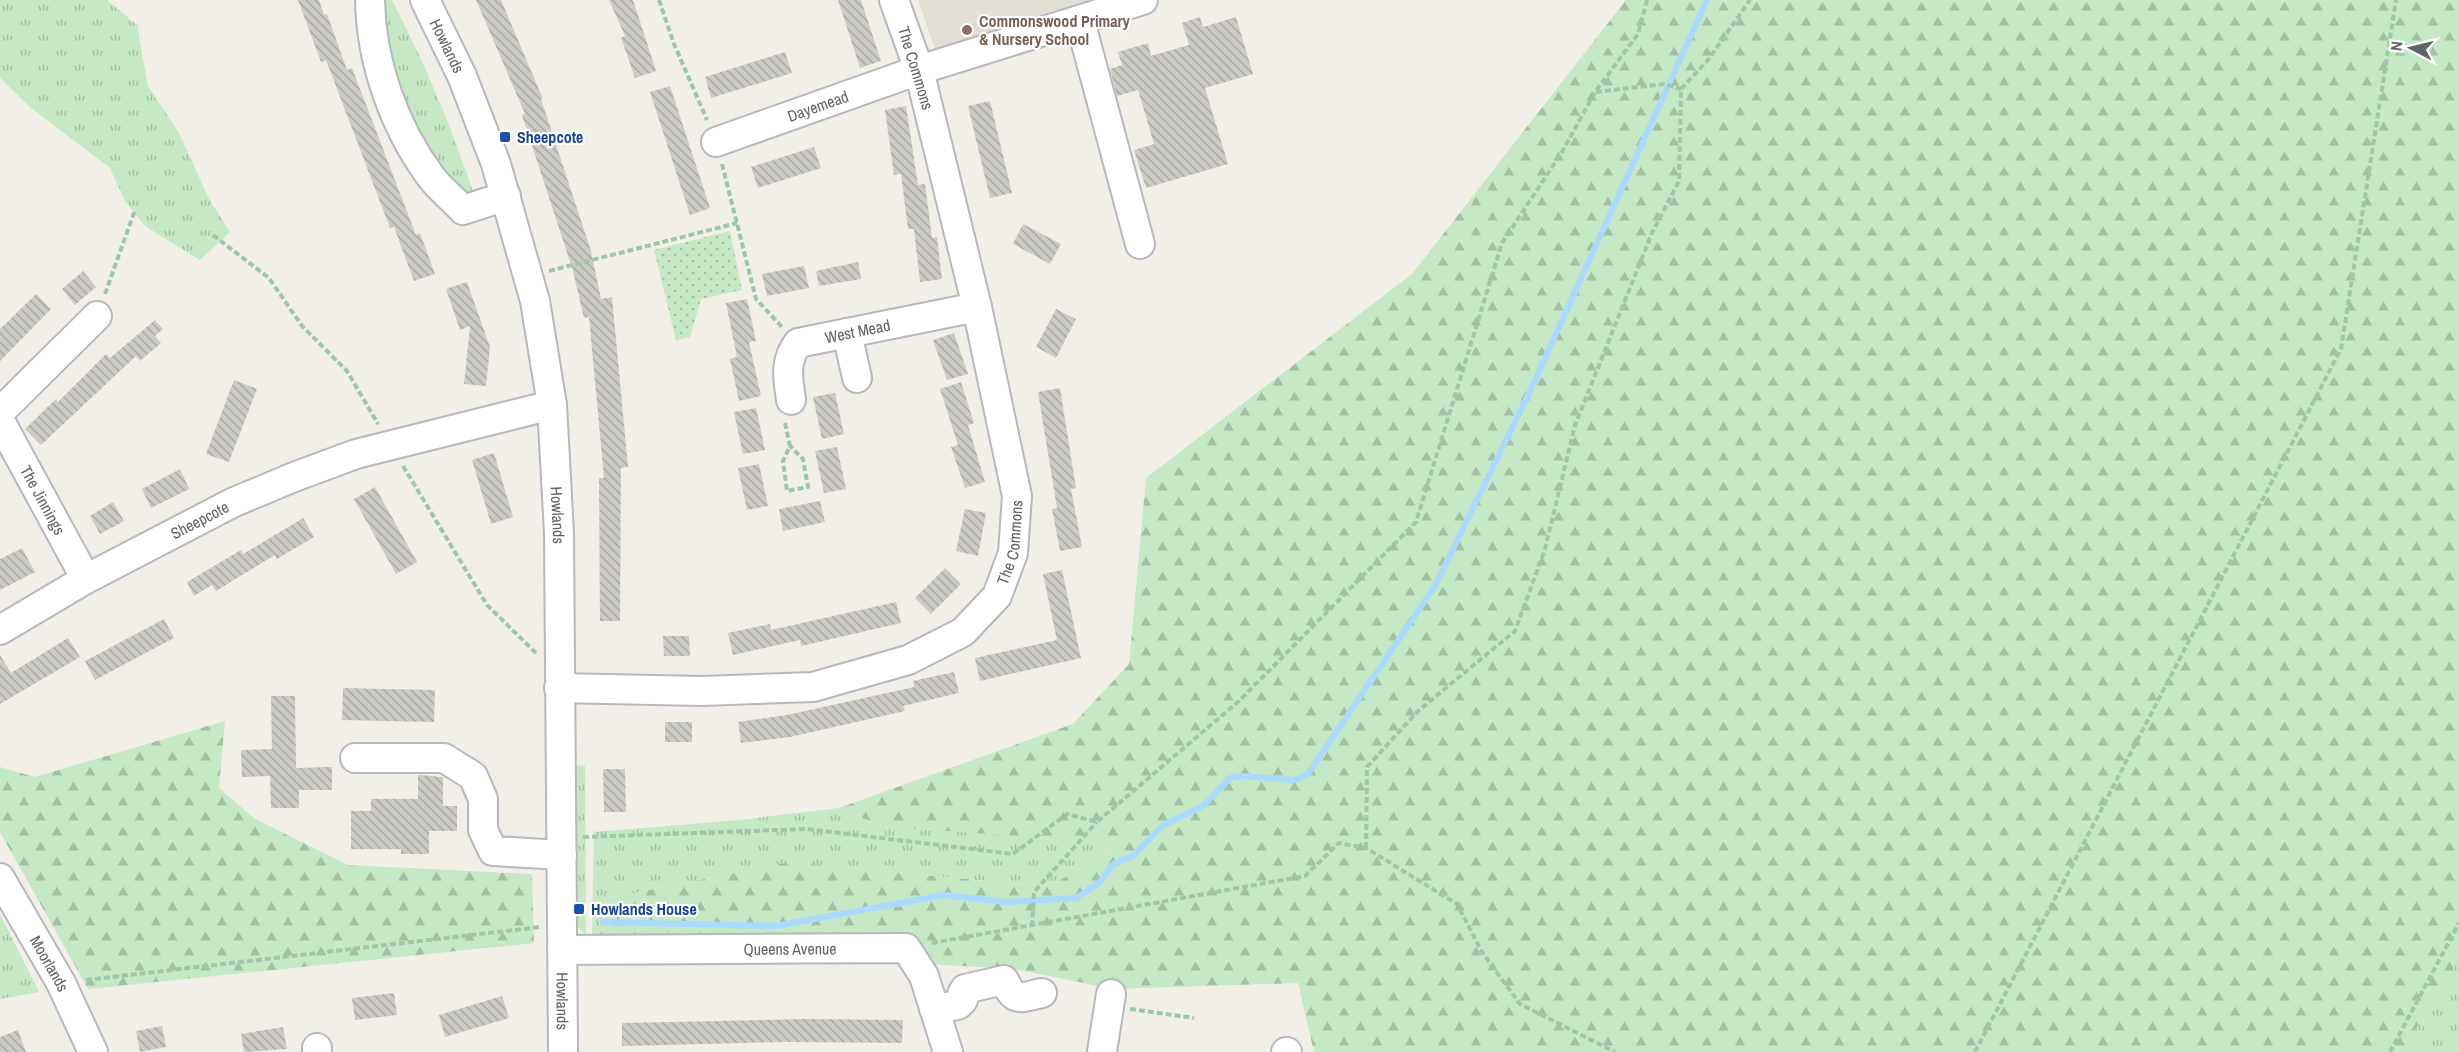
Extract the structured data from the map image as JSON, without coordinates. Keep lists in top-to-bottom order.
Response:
{
  "streets": {
    "street": [
      "Howlands",
      "The Commons",
      "Dayemead",
      "West Mead",
      "The Jinnings",
      "Sheepcote",
      "Queens Avenue",
      "Moorlands"
    ]
  },
  "crossings": [
    ["Howlands", "The Commons"],
    ["Howlands", "Sheepcote"],
    ["Howlands", "Queens Avenue"],
    ["The Commons", "Dayemead"],
    ["The Commons", "West Mead"],
    ["The Jinnings", "Sheepcote"]
  ],
  "places": {
    "other": ["Commonswood Primary & Nursery School"],
    "transit": ["Sheepcote", "Howlands House"]
  },
  "north": "left"
}
